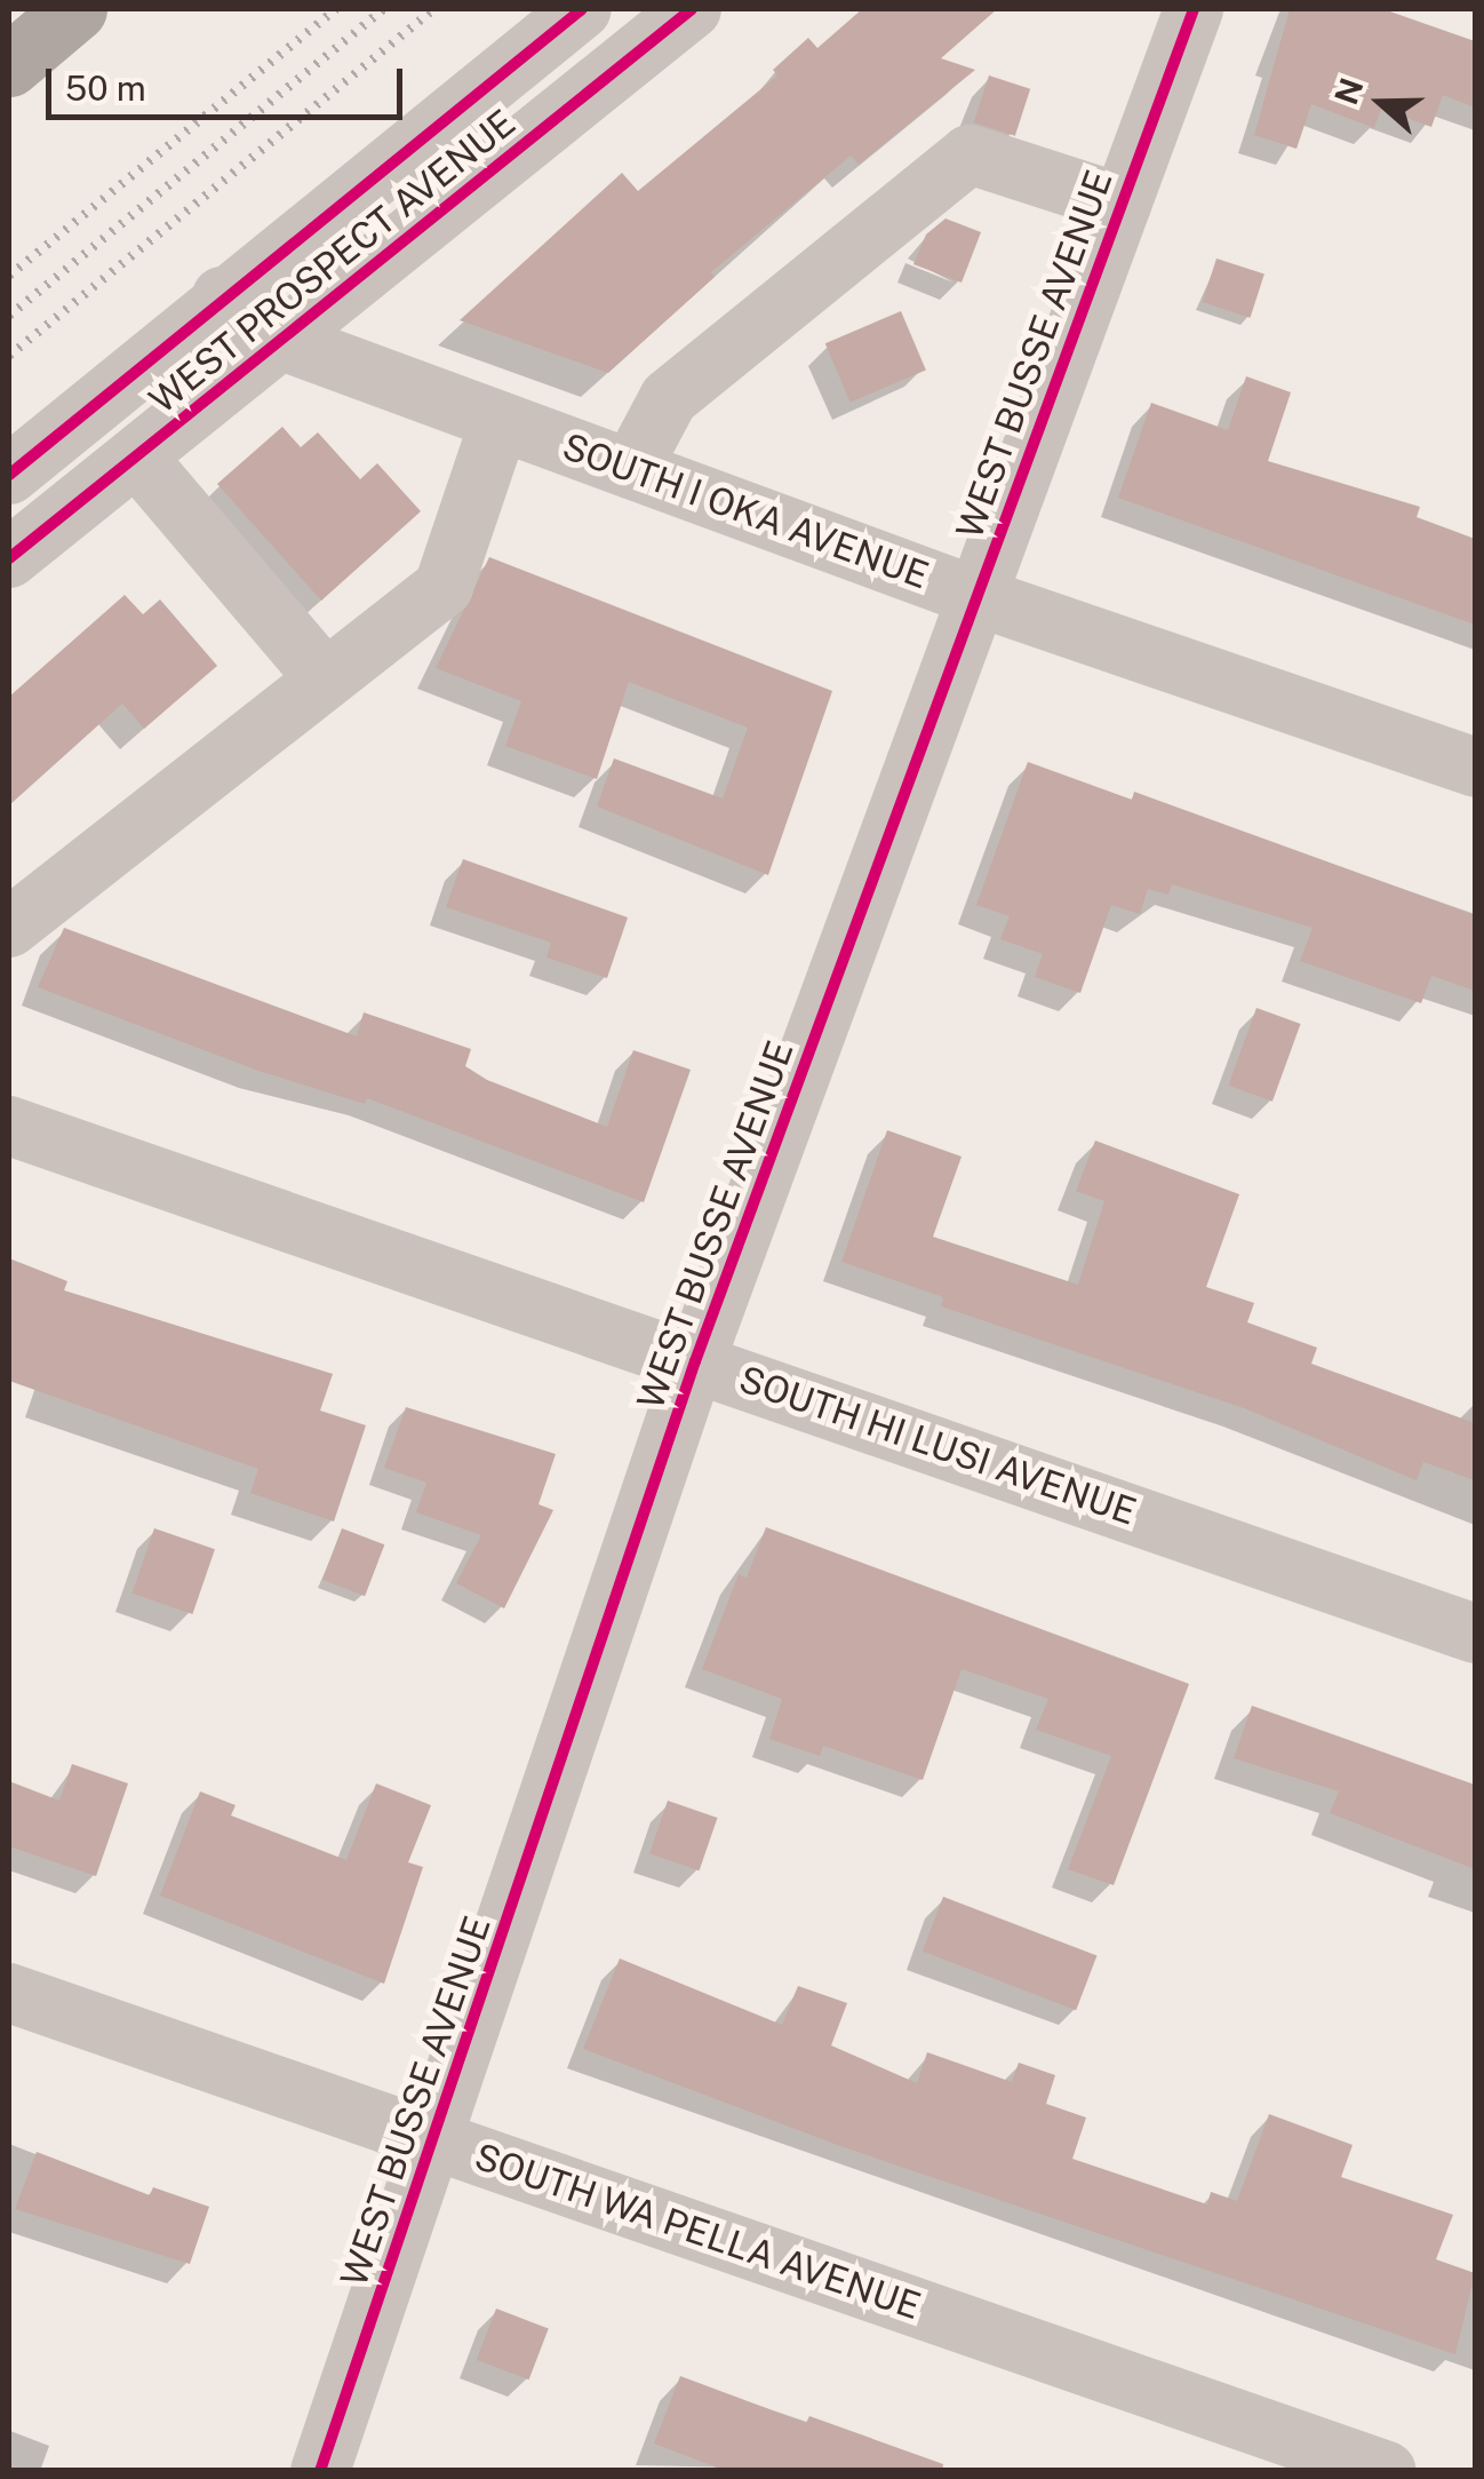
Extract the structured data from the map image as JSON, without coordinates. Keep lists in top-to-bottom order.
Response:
{
  "streets": {
    "street": [
      "WEST PROSPECT AVENUE",
      "WEST BUSSE AVENUE",
      "SOUTH I OKA AVENUE",
      "SOUTH HI LUSI AVENUE",
      "SOUTH WA PELLA AVENUE"
    ]
  },
  "crossings": [
    ["WEST PROSPECT AVENUE", "SOUTH I OKA AVENUE"],
    ["WEST BUSSE AVENUE", "SOUTH I OKA AVENUE"],
    ["WEST BUSSE AVENUE", "SOUTH HI LUSI AVENUE"],
    ["WEST BUSSE AVENUE", "SOUTH WA PELLA AVENUE"]
  ],
  "scale_bar": "50 m",
  "north": "left"
}
